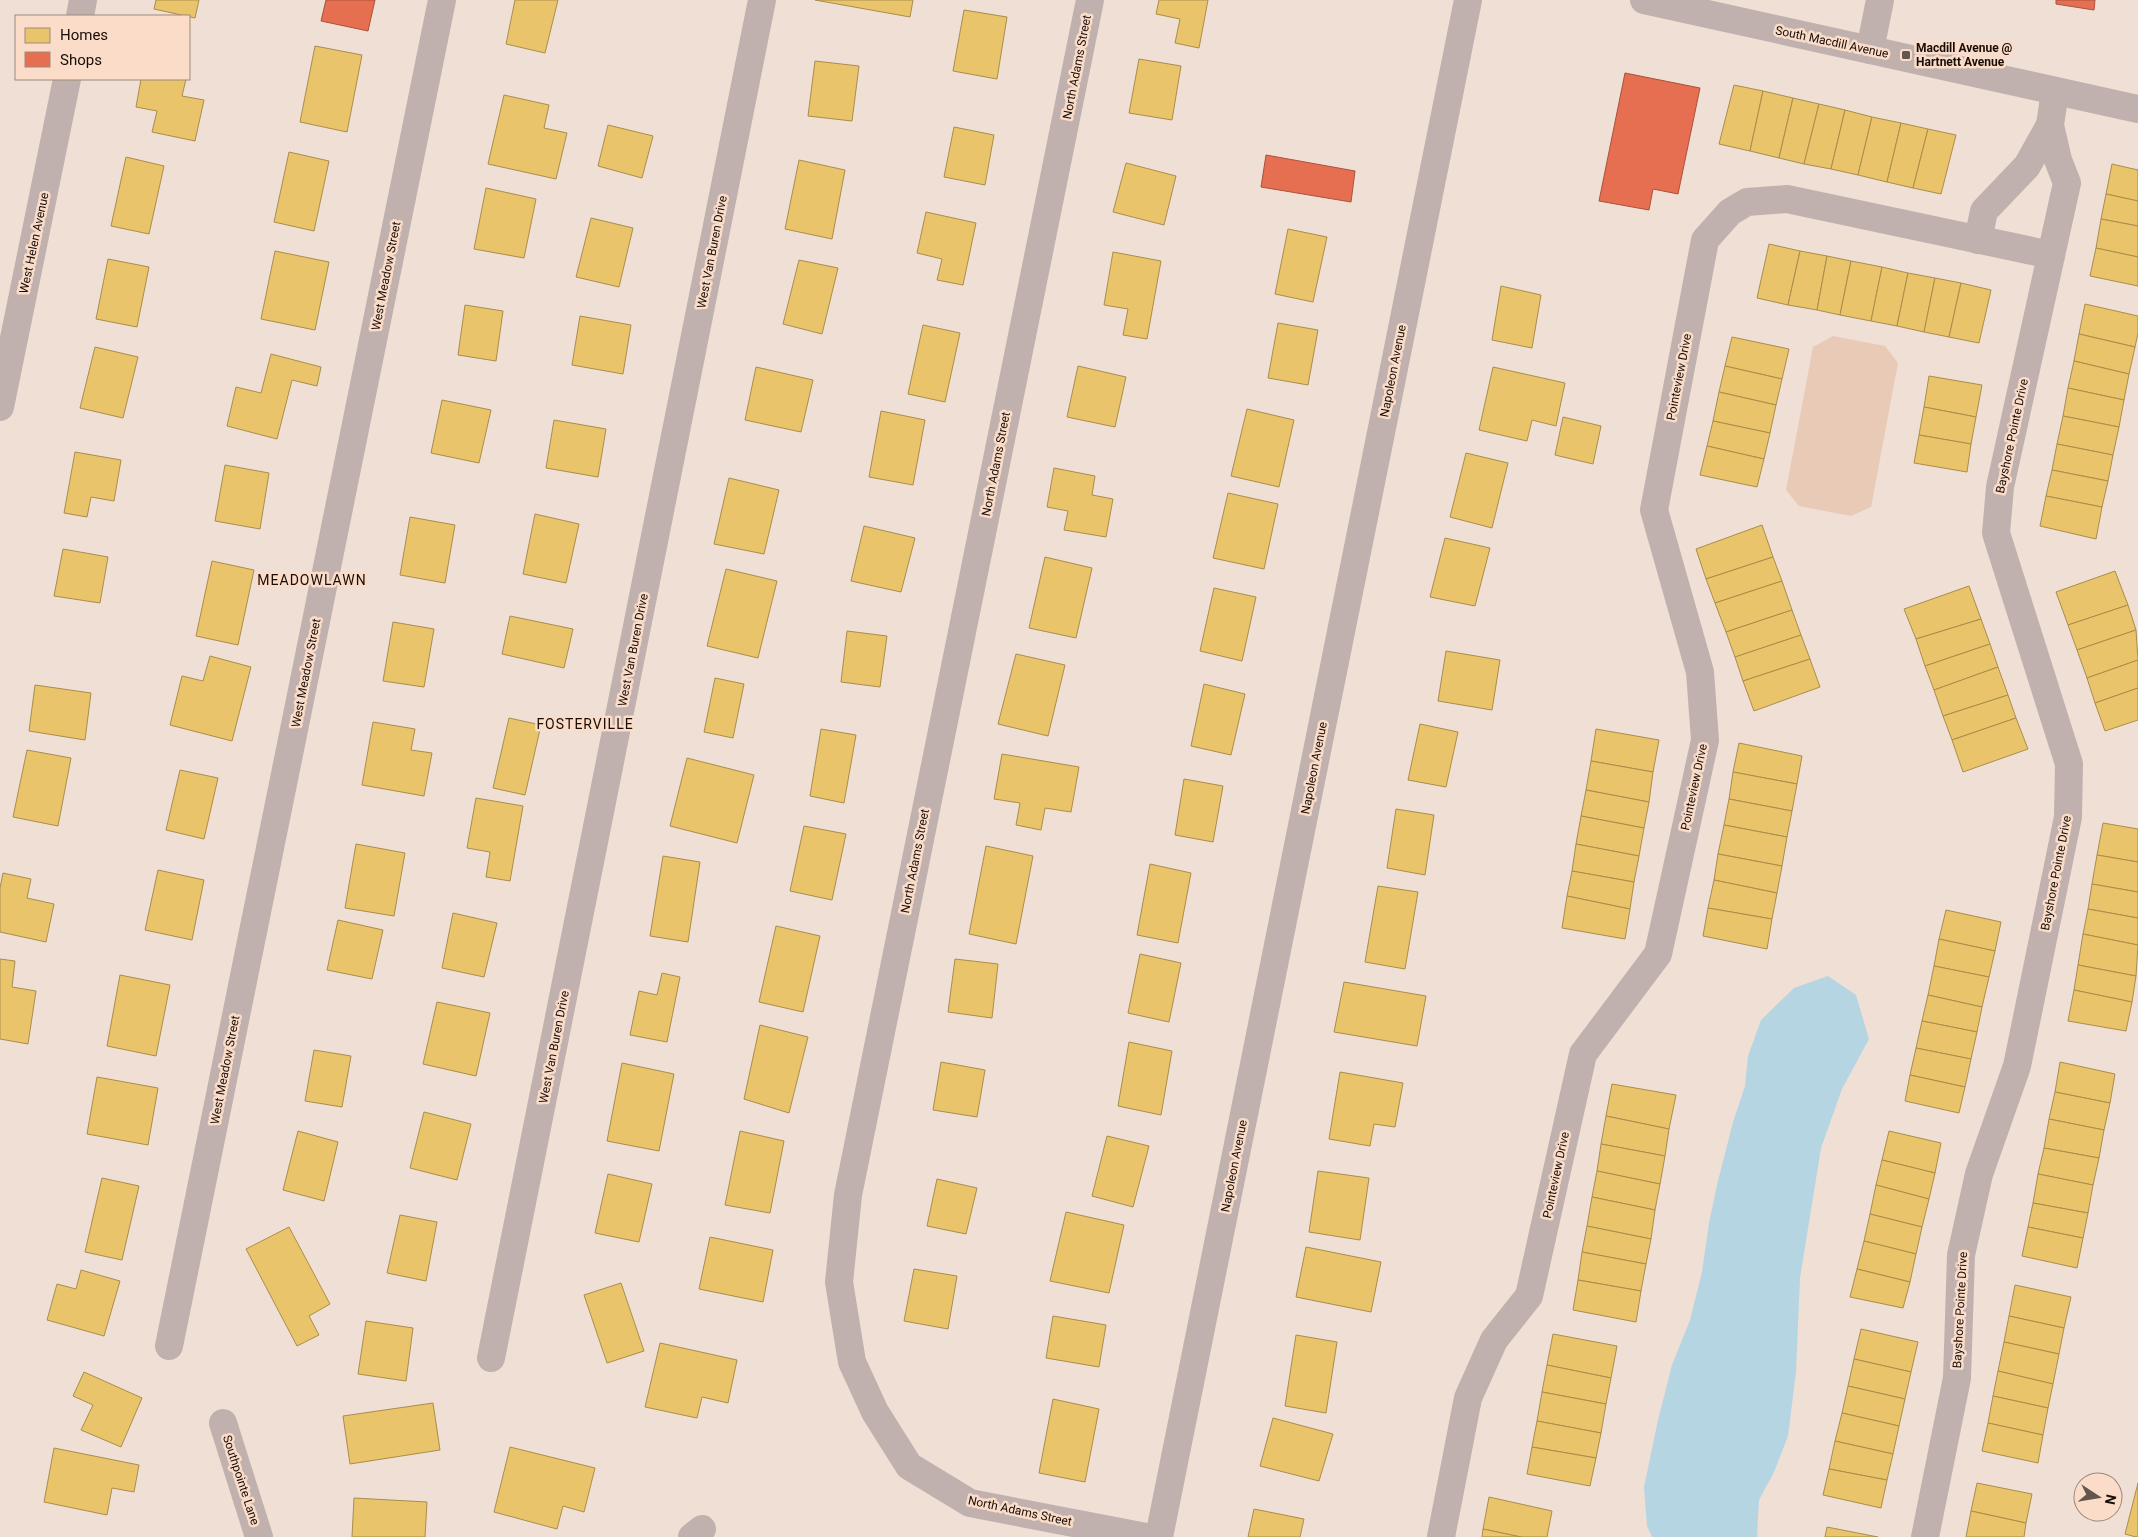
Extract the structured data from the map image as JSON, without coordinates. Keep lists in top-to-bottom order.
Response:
{
  "streets": {
    "street": [
      "South Macdill Avenue",
      "North Adams Street",
      "West Helen Avenue",
      "West Van Buren Drive",
      "West Meadow Street",
      "Napoleon Avenue",
      "Pointeview Drive",
      "Bayshore Pointe Drive",
      "Southpointe Lane"
    ]
  },
  "crossings": [
    ["South Macdill Avenue", "Bayshore Pointe Drive"],
    ["Pointeview Drive", "Bayshore Pointe Drive"]
  ],
  "districts": ["MEADOWLAWN", "FOSTERVILLE"],
  "places": {
    "transit": ["Macdill Avenue @ Hartnett Avenue"]
  },
  "legend": ["Homes", "Shops"],
  "north": "right"
}
